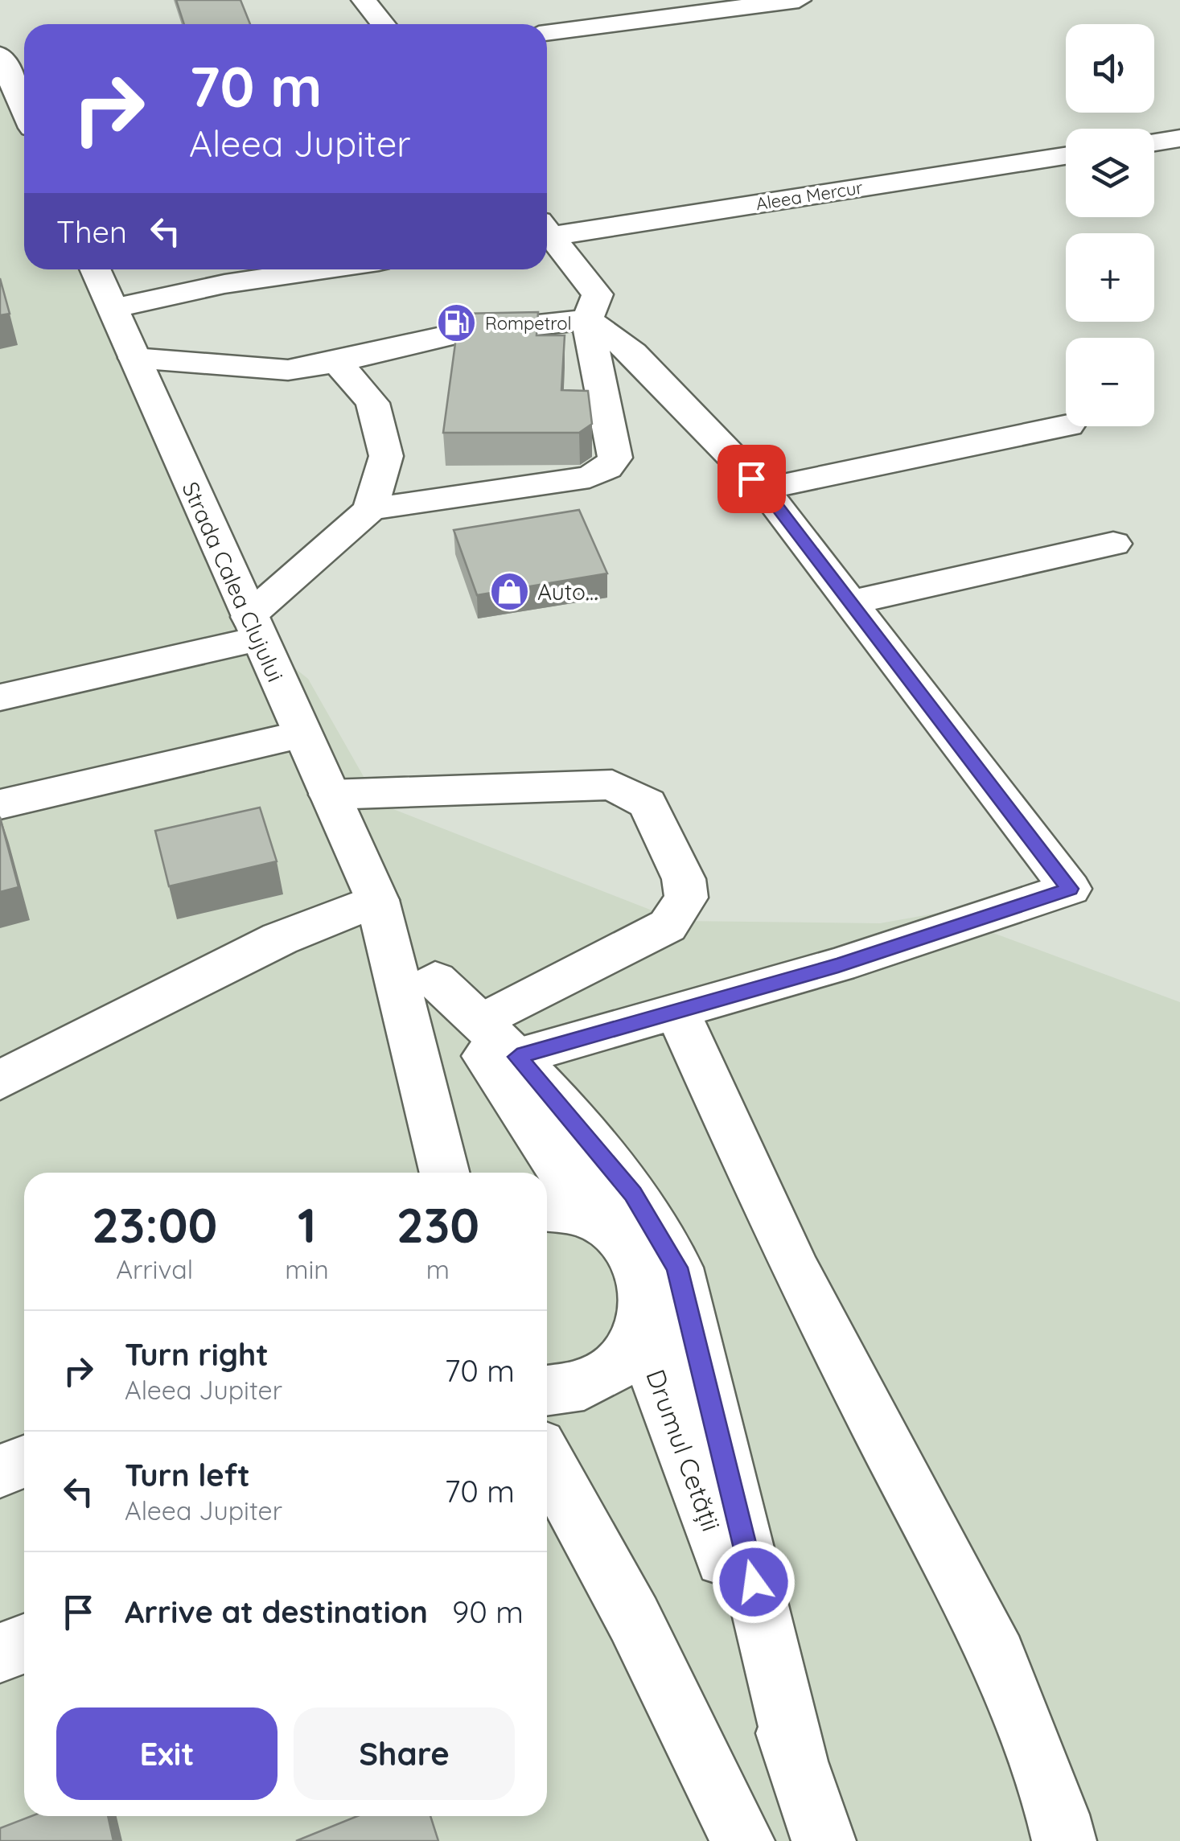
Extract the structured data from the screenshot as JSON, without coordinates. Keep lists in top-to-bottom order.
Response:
{
  "streets": {
    "main road": ["Aleea Mercur", "Strada Calea Clujului", "Drumul Cetății"]
  },
  "places": {
    "fuel station": ["Rompetrol"],
    "shop": ["Auto..."]
  },
  "page": {
    "map_buttons": ["+", "−"],
    "turn": ["70 m", "Aleea Jupiter"],
    "then": "Then",
    "eta": [
      "23:00",
      "Arrival",
      "1",
      "min",
      "230",
      "m"
    ],
    "list": [
      {
        "name": "Turn right",
        "note": "Aleea Jupiter",
        "value": "70 m"
      },
      {
        "name": "Turn left",
        "note": "Aleea Jupiter",
        "value": "70 m"
      },
      {
        "name": "Arrive at destination",
        "value": "90 m"
      }
    ],
    "buttons": ["Exit", "Share"]
  }
}
